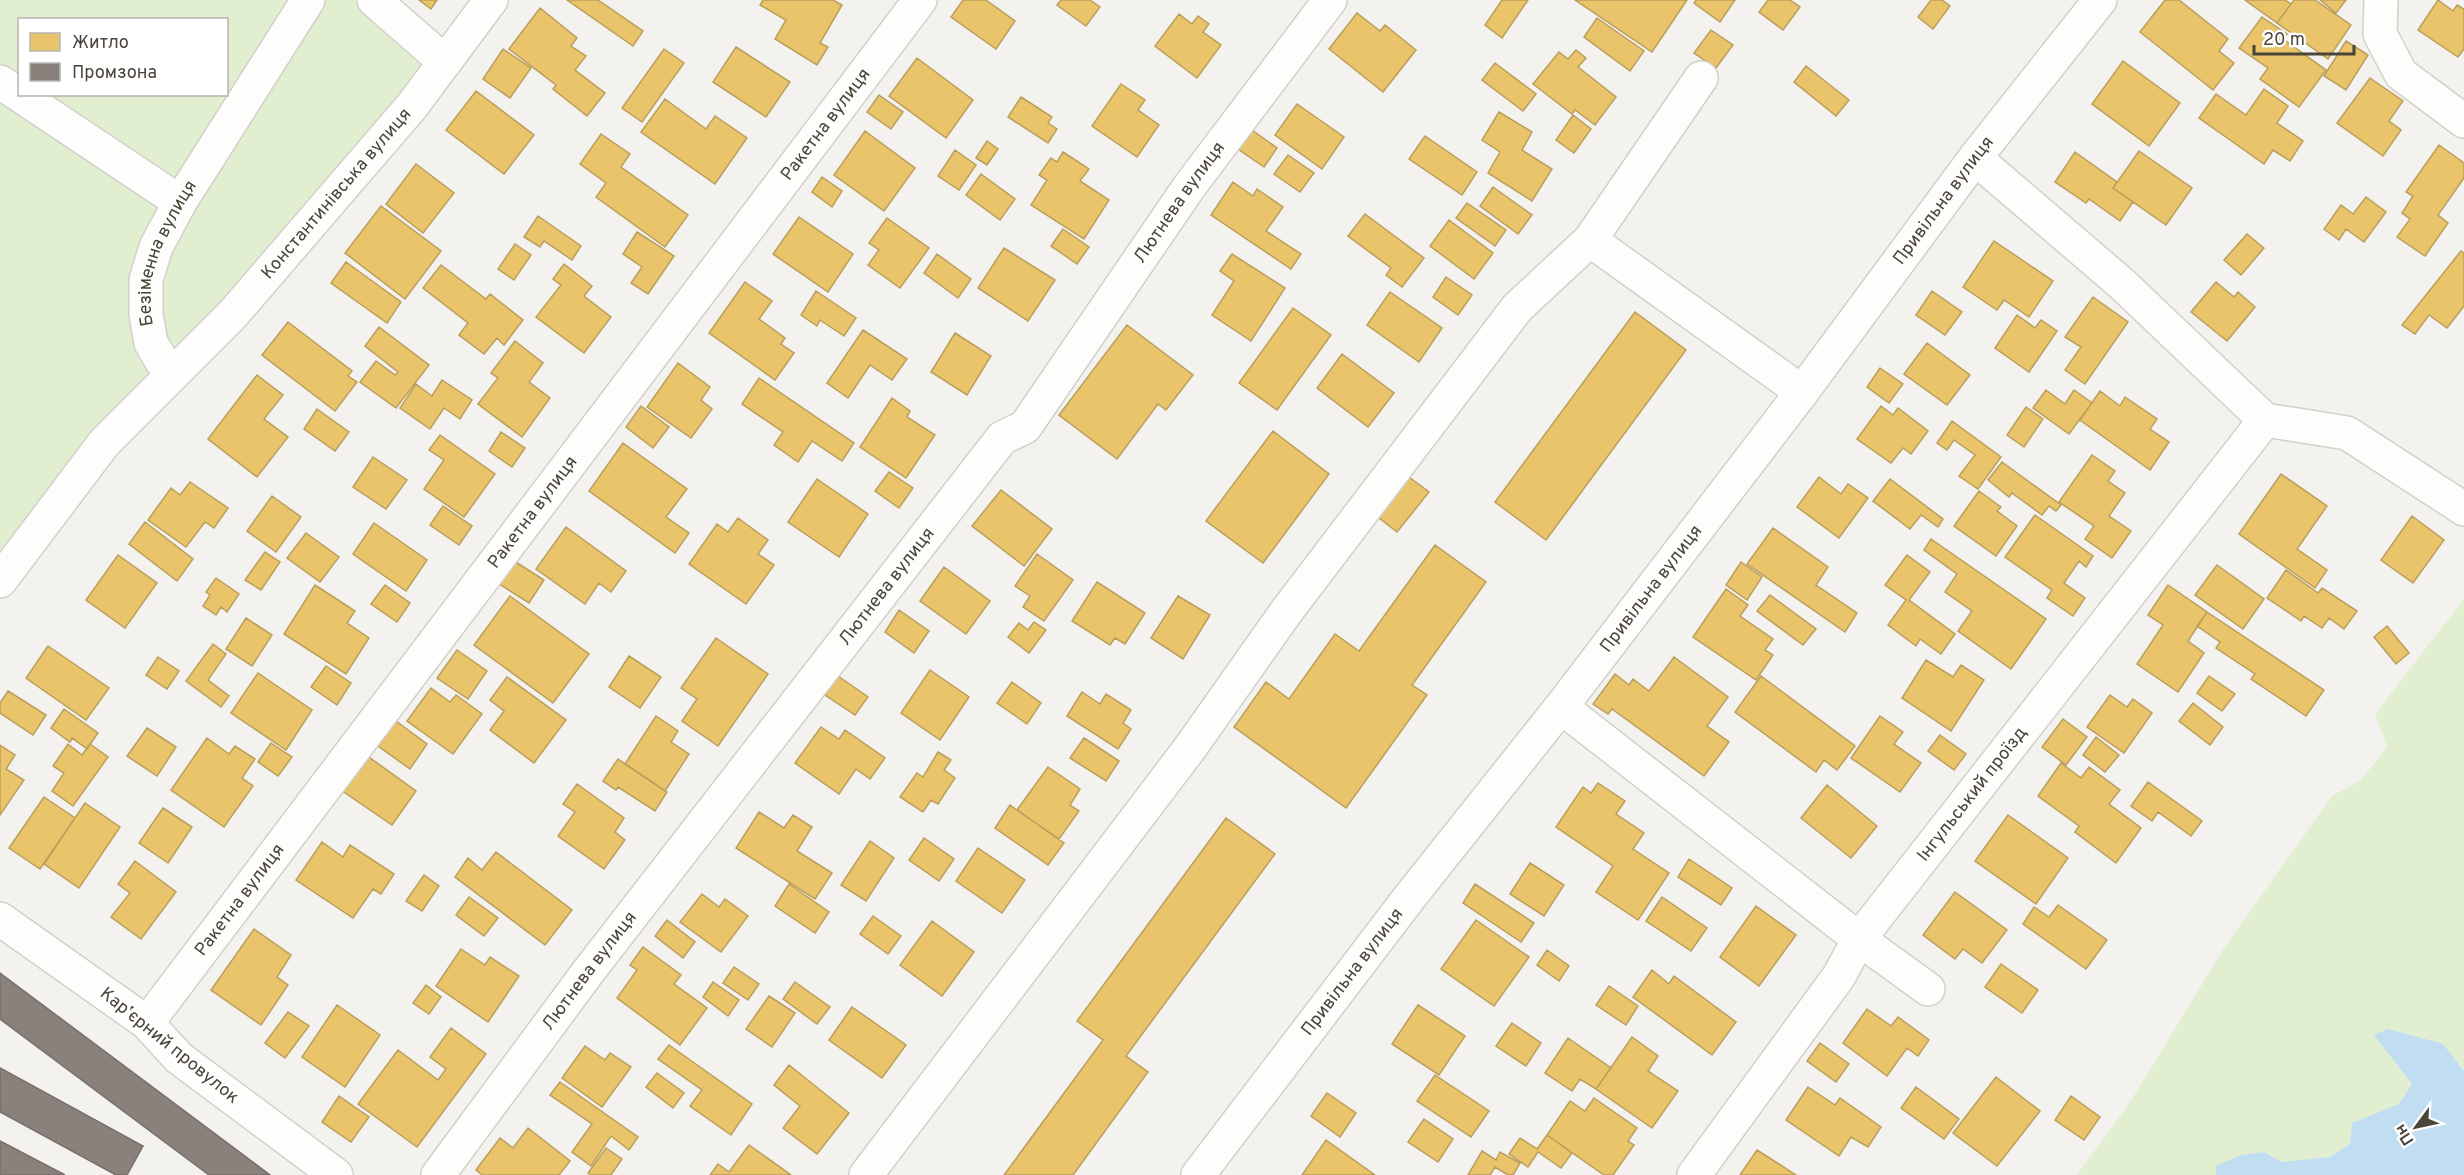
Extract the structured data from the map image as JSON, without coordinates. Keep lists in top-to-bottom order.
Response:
{
  "streets": {
    "street": [
      "Ракетна вулиця",
      "Константинівська вулиця",
      "Привільна вулиця",
      "Лютнева вулиця",
      "Безіменна вулиця",
      "Інгульський проїзд",
      "Карʼєрний провулок"
    ]
  },
  "crossings": [
    ["Ракетна вулиця", "Карʼєрний провулок"],
    ["Константинівська вулиця", "Безіменна вулиця"]
  ],
  "legend": ["Житло", "Промзона"],
  "scale_bar": "20 m",
  "north": "bottom left"
}
